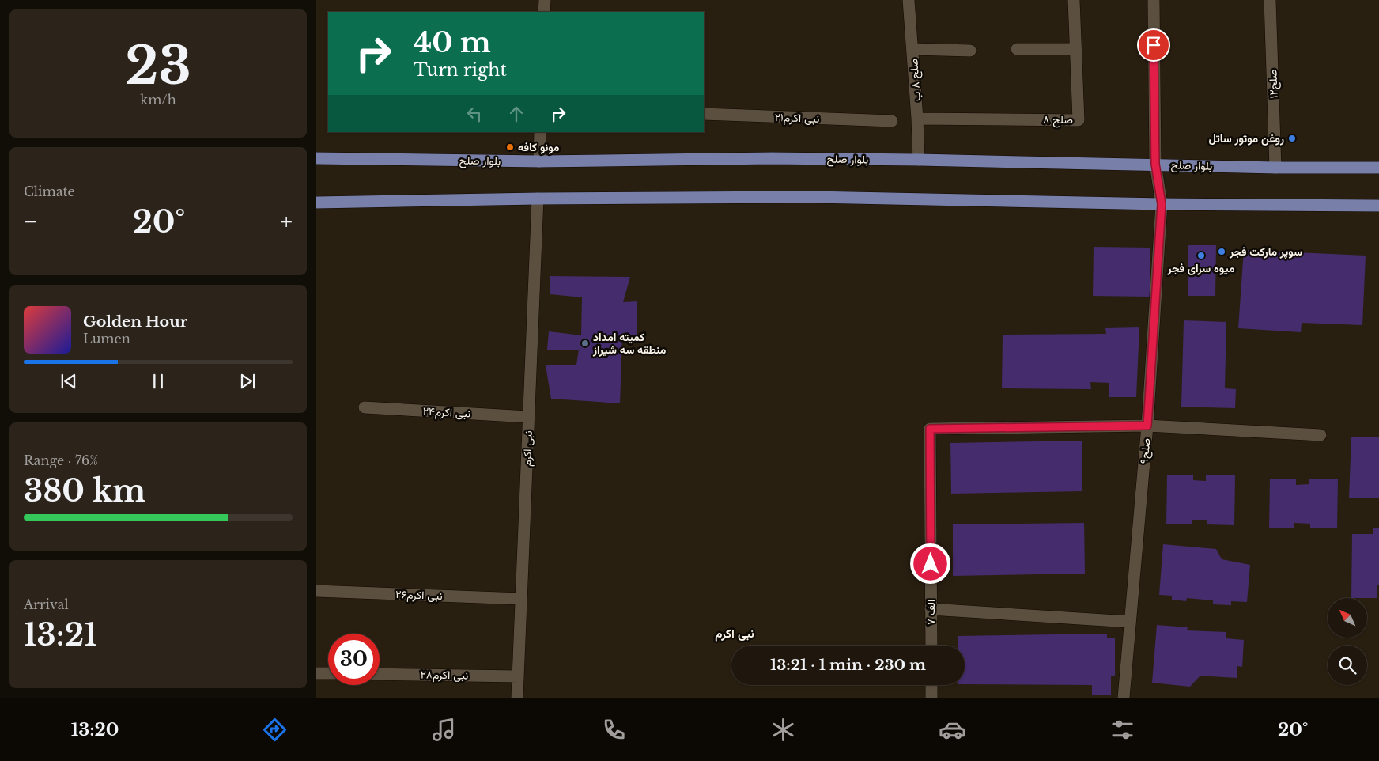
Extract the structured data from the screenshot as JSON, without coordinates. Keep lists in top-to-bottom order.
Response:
{
  "streets": {
    "main road": ["بلوار صلح"],
    "street": [
      "صلح ۸ ب",
      "صلح۱۲",
      "نبی اکرم۲۱",
      "۸ صلح",
      "نبی اکرم۲۴",
      "نبی اکرم",
      "صلح۹",
      "نبی اکرم۲۶",
      "۷ الف",
      "نبی اکرم۲۸"
    ]
  },
  "crossings": [
    ["صلح ۸ ب", "۸ صلح"],
    ["صلح ۸ ب", "بلوار صلح"],
    ["صلح۱۲", "بلوار صلح"],
    ["بلوار صلح", "صلح۹"],
    ["نبی اکرم۲۴", "نبی اکرم"],
    ["نبی اکرم", "نبی اکرم۲۶"],
    ["نبی اکرم", "نبی اکرم۲۸"],
    ["صلح۹", "۷ الف"]
  ],
  "districts": ["نبی اکرم"],
  "places": [
    "روغن موتور ساتل",
    "مونو کافه",
    "سوپر مارکت فجر",
    "میوه سرای فجر",
    "کمیته امداد منطقه سه شیراز"
  ],
  "north": "top left",
  "page": {
    "tile": [
      ["23", "km/h"],
      "Climate",
      ["Range · 76%", "380 km"],
      ["Arrival", "13:21"]
    ],
    "turn": ["40 m", "Turn right"],
    "heat": ["−", "20°", "+"],
    "song": ["Golden Hour", "Lumen"],
    "limit": "30",
    "trip": "13:21 · 1 min · 230 m",
    "tabs": ["13:20", "20°"]
  }
}
